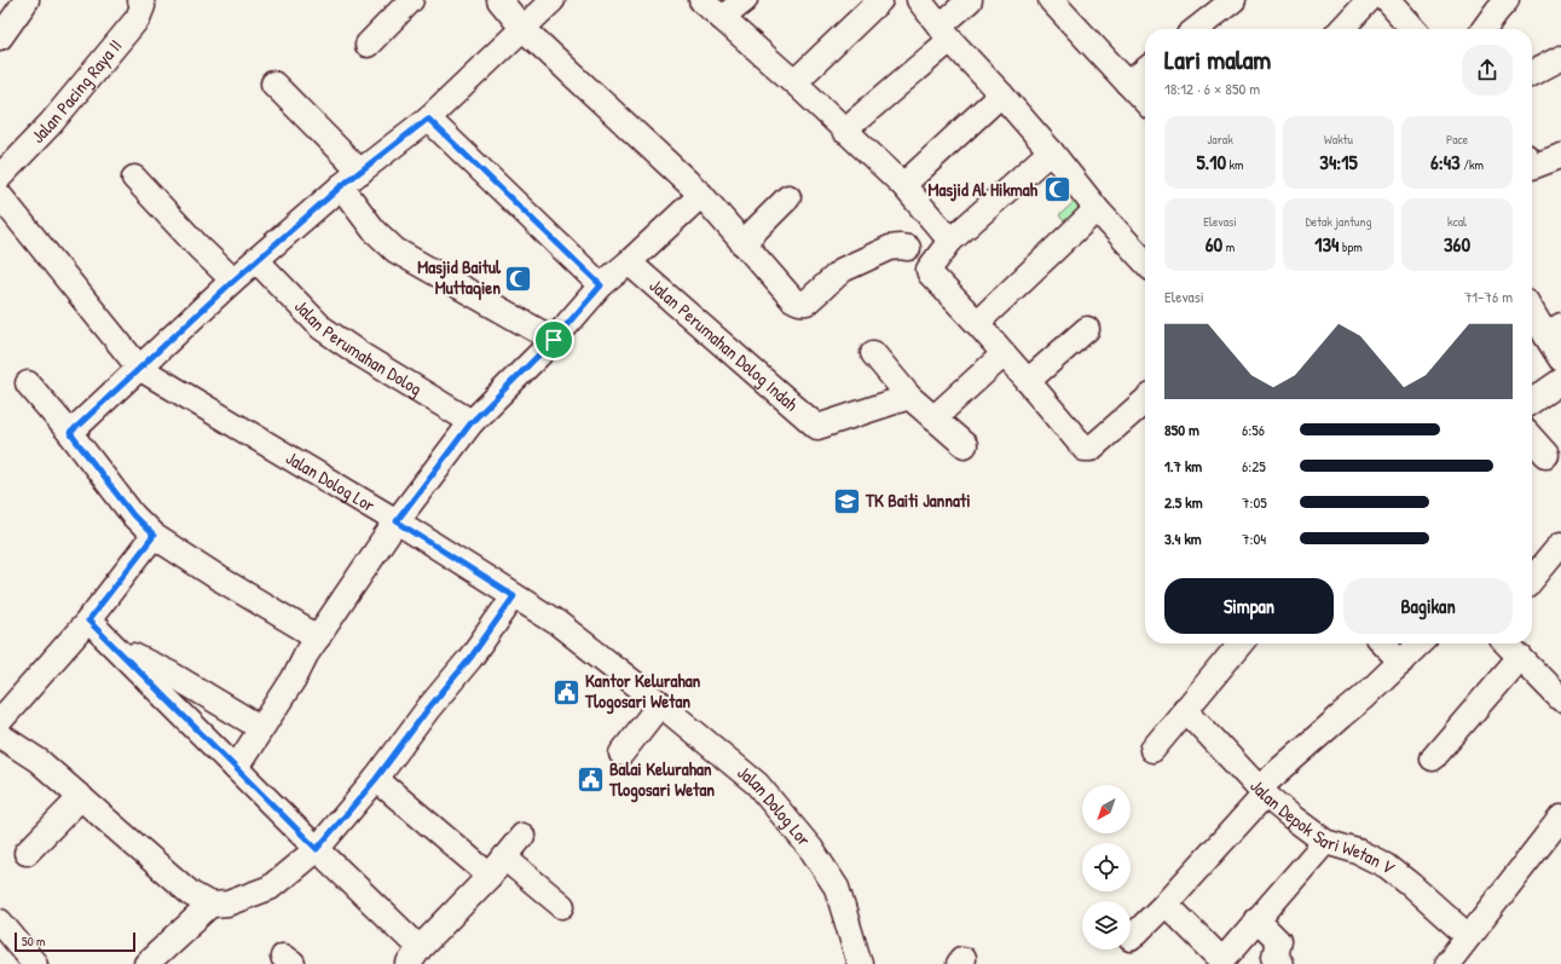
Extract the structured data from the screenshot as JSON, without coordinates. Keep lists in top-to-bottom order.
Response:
{
  "streets": {
    "street": [
      "Jalan Pacing Raya II",
      "Jalan Perumahan Dolog Indah",
      "Jalan Perumahan Dolog",
      "Jalan Dolog Lor",
      "Jalan Depok Sari Wetan V"
    ]
  },
  "places": {
    "mosque": ["Masjid Al Hikmah", "Masjid Baitul Muttaqien"],
    "school or university": ["TK Baiti Jannati"],
    "public building": ["Kantor Kelurahan Tlogosari Wetan", "Balai Kelurahan Tlogosari Wetan"]
  },
  "scale_bar": "50 m",
  "north": "bottom left",
  "page": {
    "heading": ["Lari malam", "18:12 · 6 × 850 m"],
    "stats": [
      ["Jarak", "5.10 km"],
      ["Waktu", "34:15"],
      ["Pace", "6:43 /km"],
      ["Elevasi", "60 m"],
      ["Detak jantung", "134 bpm"],
      ["kcal", "360"]
    ],
    "chart": ["Elevasi", "71–76 m"],
    "list": [
      {
        "name": "850 m",
        "note": "6:56"
      },
      {
        "name": "1.7 km",
        "note": "6:25"
      },
      {
        "name": "2.5 km",
        "note": "7:05"
      },
      {
        "name": "3.4 km",
        "note": "7:04"
      }
    ],
    "buttons": ["Simpan", "Bagikan"],
    "scale": "50 m"
  }
}
